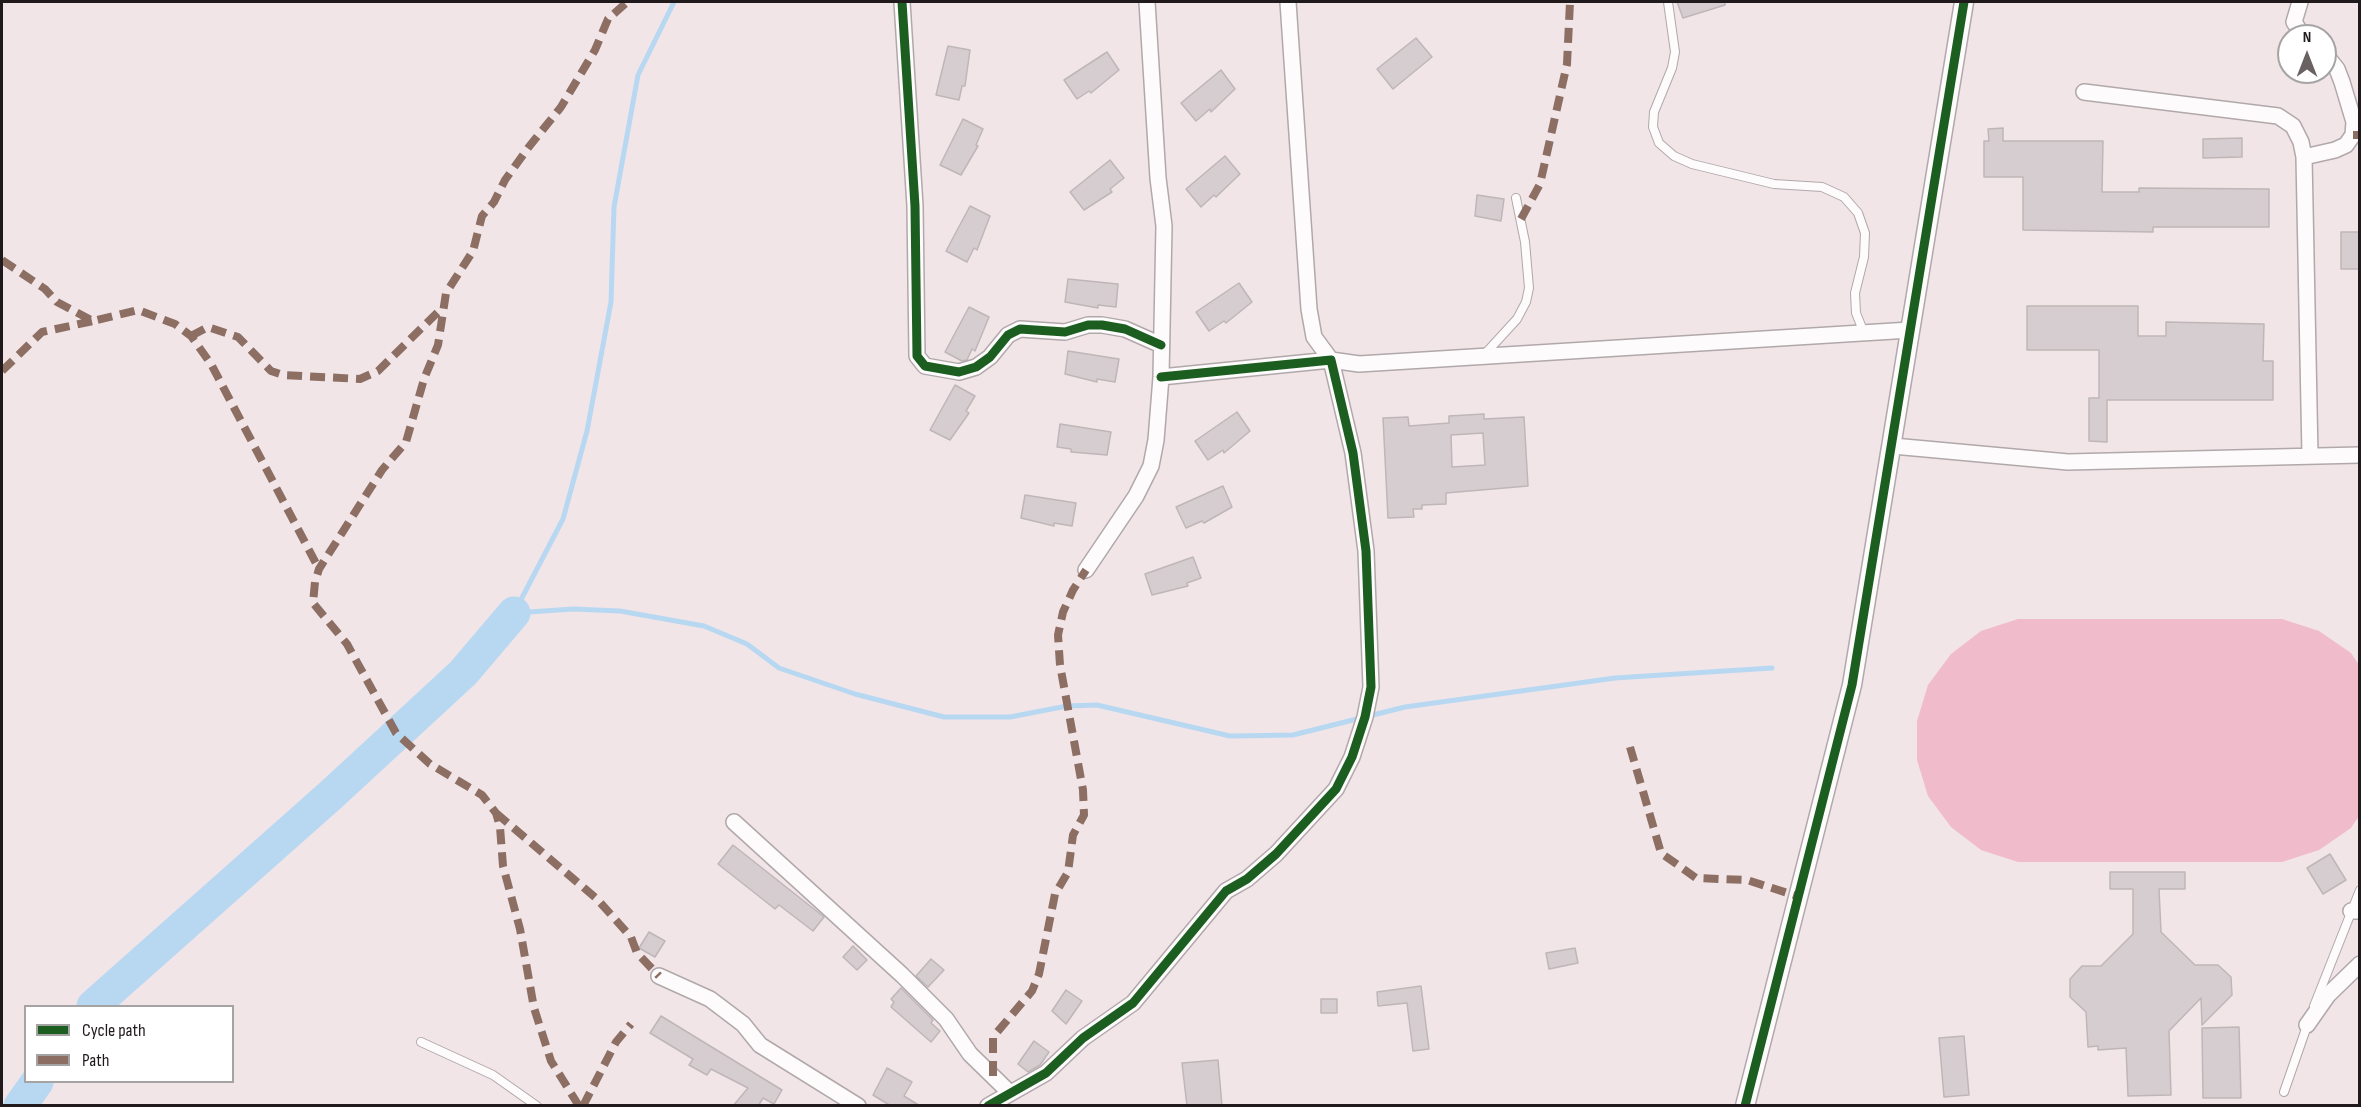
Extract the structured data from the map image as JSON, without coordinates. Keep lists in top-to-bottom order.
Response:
{
  "legend": ["Cycle path", "Path"],
  "north": "top"
}
